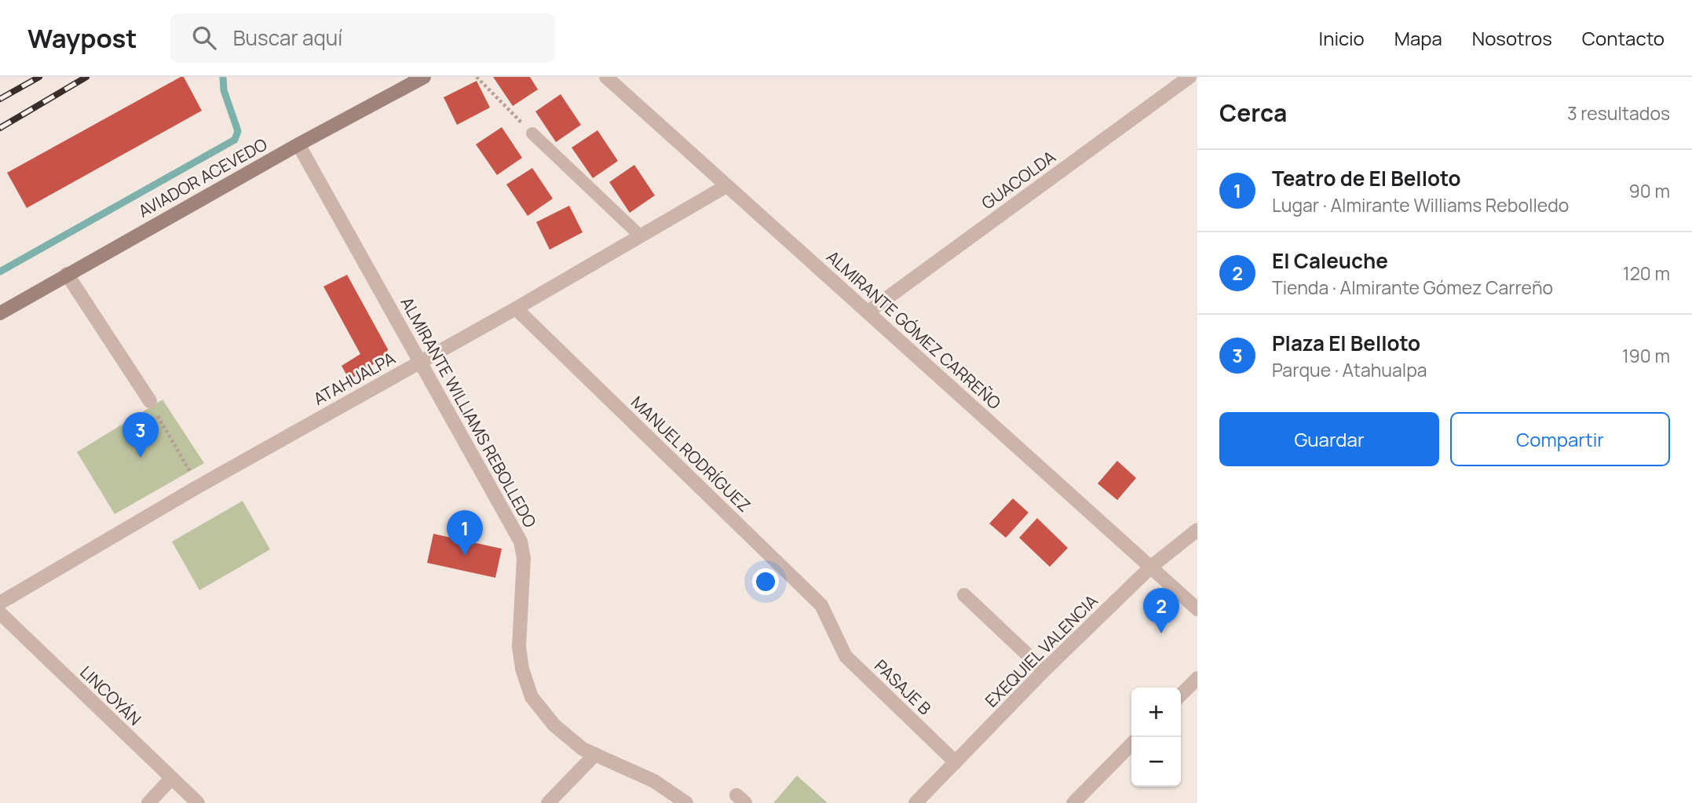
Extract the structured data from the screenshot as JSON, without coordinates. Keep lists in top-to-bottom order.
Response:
{
  "streets": {
    "main road": ["AVIADOR ACEVEDO"],
    "street": [
      "GUACOLDA",
      "ALMIRANTE GÓMEZ CARREÑO",
      "ATAHUALPA",
      "ALMIRANTE WILLIAMS REBOLLEDO",
      "MANUEL RODRÍGUEZ",
      "EXEQUIEL VALENCIA",
      "PASAJE B",
      "LINCOYÁN"
    ]
  },
  "crossings": [
    ["AVIADOR ACEVEDO", "ALMIRANTE WILLIAMS REBOLLEDO"],
    ["GUACOLDA", "ALMIRANTE GÓMEZ CARREÑO"],
    ["ALMIRANTE GÓMEZ CARREÑO", "ATAHUALPA"],
    ["ALMIRANTE GÓMEZ CARREÑO", "EXEQUIEL VALENCIA"],
    ["ATAHUALPA", "ALMIRANTE WILLIAMS REBOLLEDO"],
    ["ATAHUALPA", "MANUEL RODRÍGUEZ"],
    ["MANUEL RODRÍGUEZ", "PASAJE B"],
    ["EXEQUIEL VALENCIA", "PASAJE B"]
  ],
  "page": {
    "header": "Waypost",
    "search": "Buscar aquí",
    "nav": [
      "Inicio",
      "Mapa",
      "Nosotros",
      "Contacto"
    ],
    "heading": ["Cerca", "3 resultados"],
    "list": [
      {
        "mark": "1",
        "name": "Teatro de El Belloto",
        "note": "Lugar · Almirante Williams Rebolledo",
        "value": "90 m"
      },
      {
        "mark": "2",
        "name": "El Caleuche",
        "note": "Tienda · Almirante Gómez Carreño",
        "value": "120 m"
      },
      {
        "mark": "3",
        "name": "Plaza El Belloto",
        "note": "Parque · Atahualpa",
        "value": "190 m"
      }
    ],
    "buttons": ["Guardar", "Compartir"],
    "pins": ["3", "1", "2"],
    "map_buttons": ["+", "−"]
  }
}
